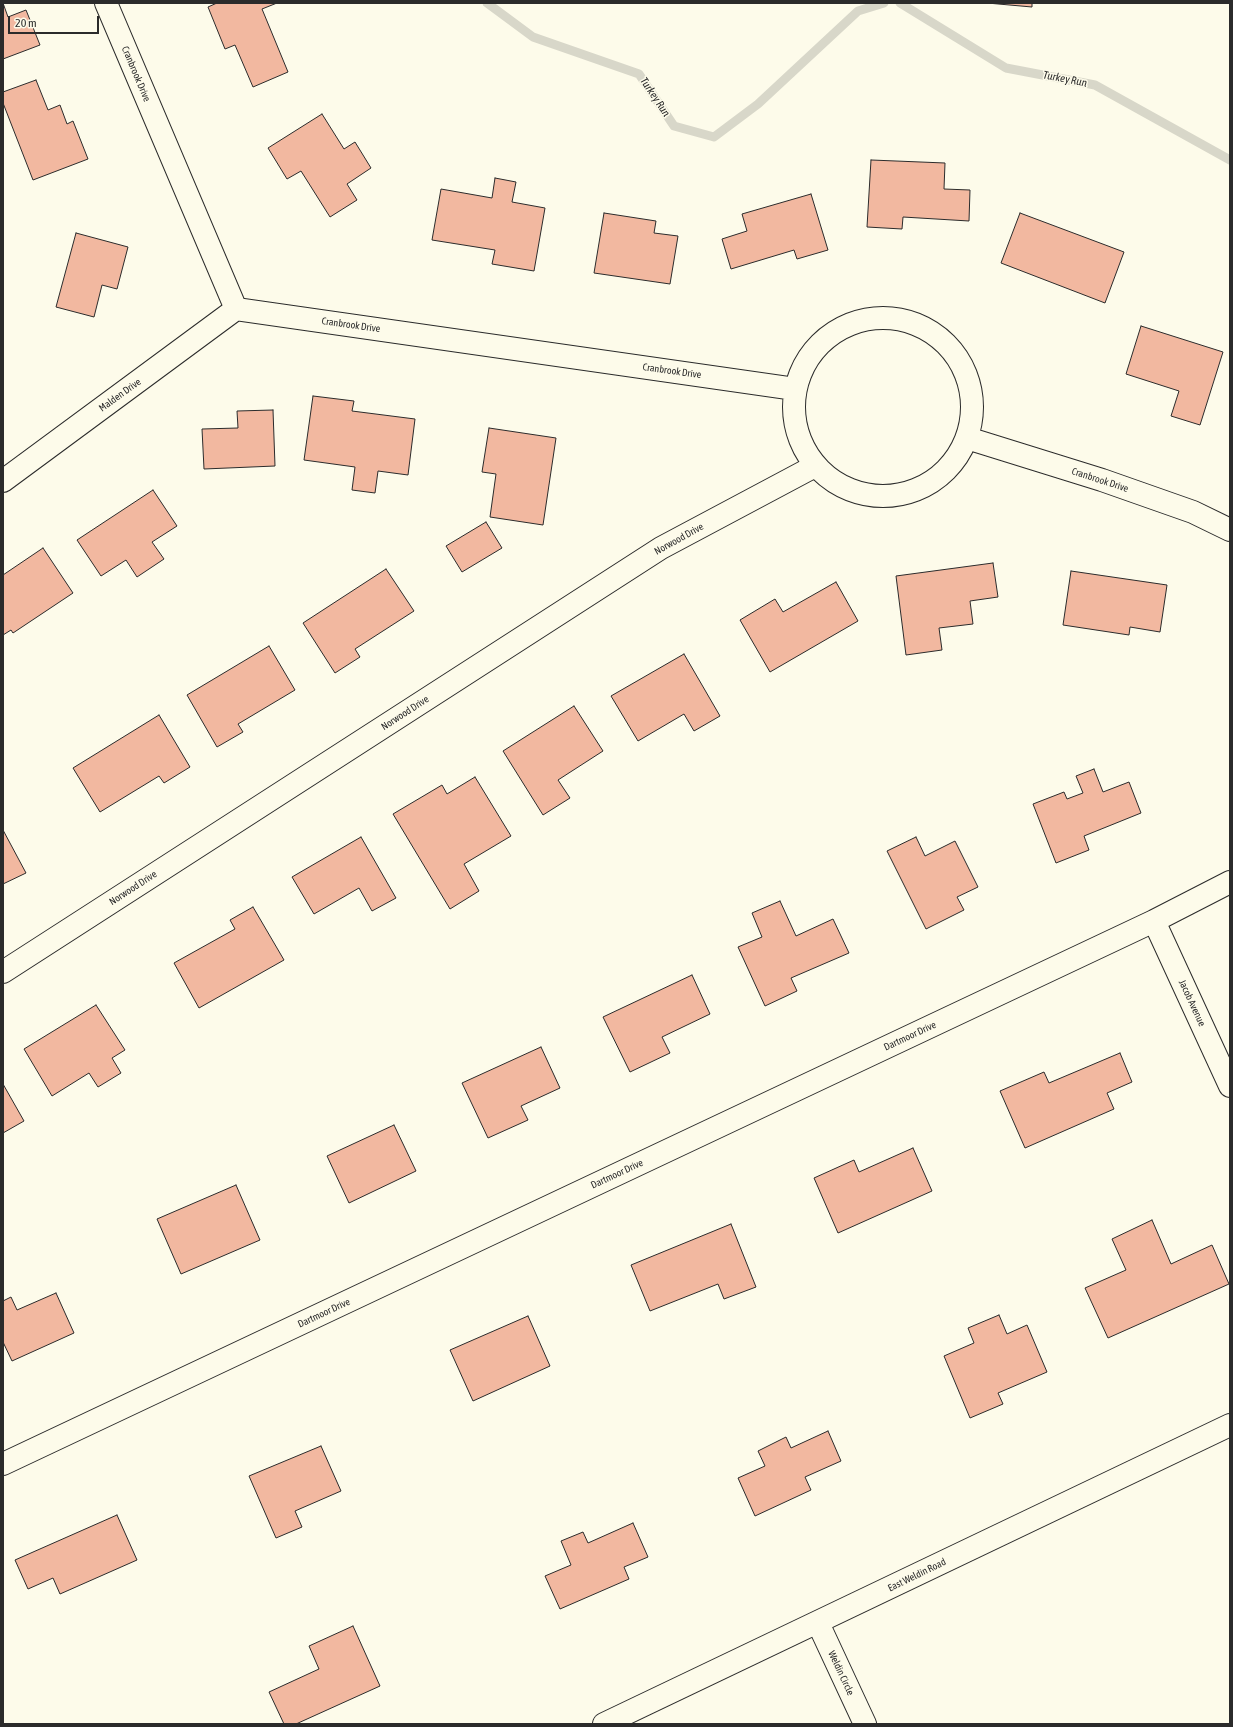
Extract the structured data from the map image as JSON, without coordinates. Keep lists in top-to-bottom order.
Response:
{
  "streets": {
    "street": [
      "Cranbrook Drive",
      "Malden Drive",
      "Norwood Drive",
      "Jacob Avenue",
      "Dartmoor Drive",
      "East Weldin Road",
      "Weldin Circle"
    ]
  },
  "crossings": [
    ["Cranbrook Drive", "Malden Drive"],
    ["Jacob Avenue", "Dartmoor Drive"],
    ["East Weldin Road", "Weldin Circle"]
  ],
  "water": ["Turkey Run"],
  "scale_bar": "20 m"
}
